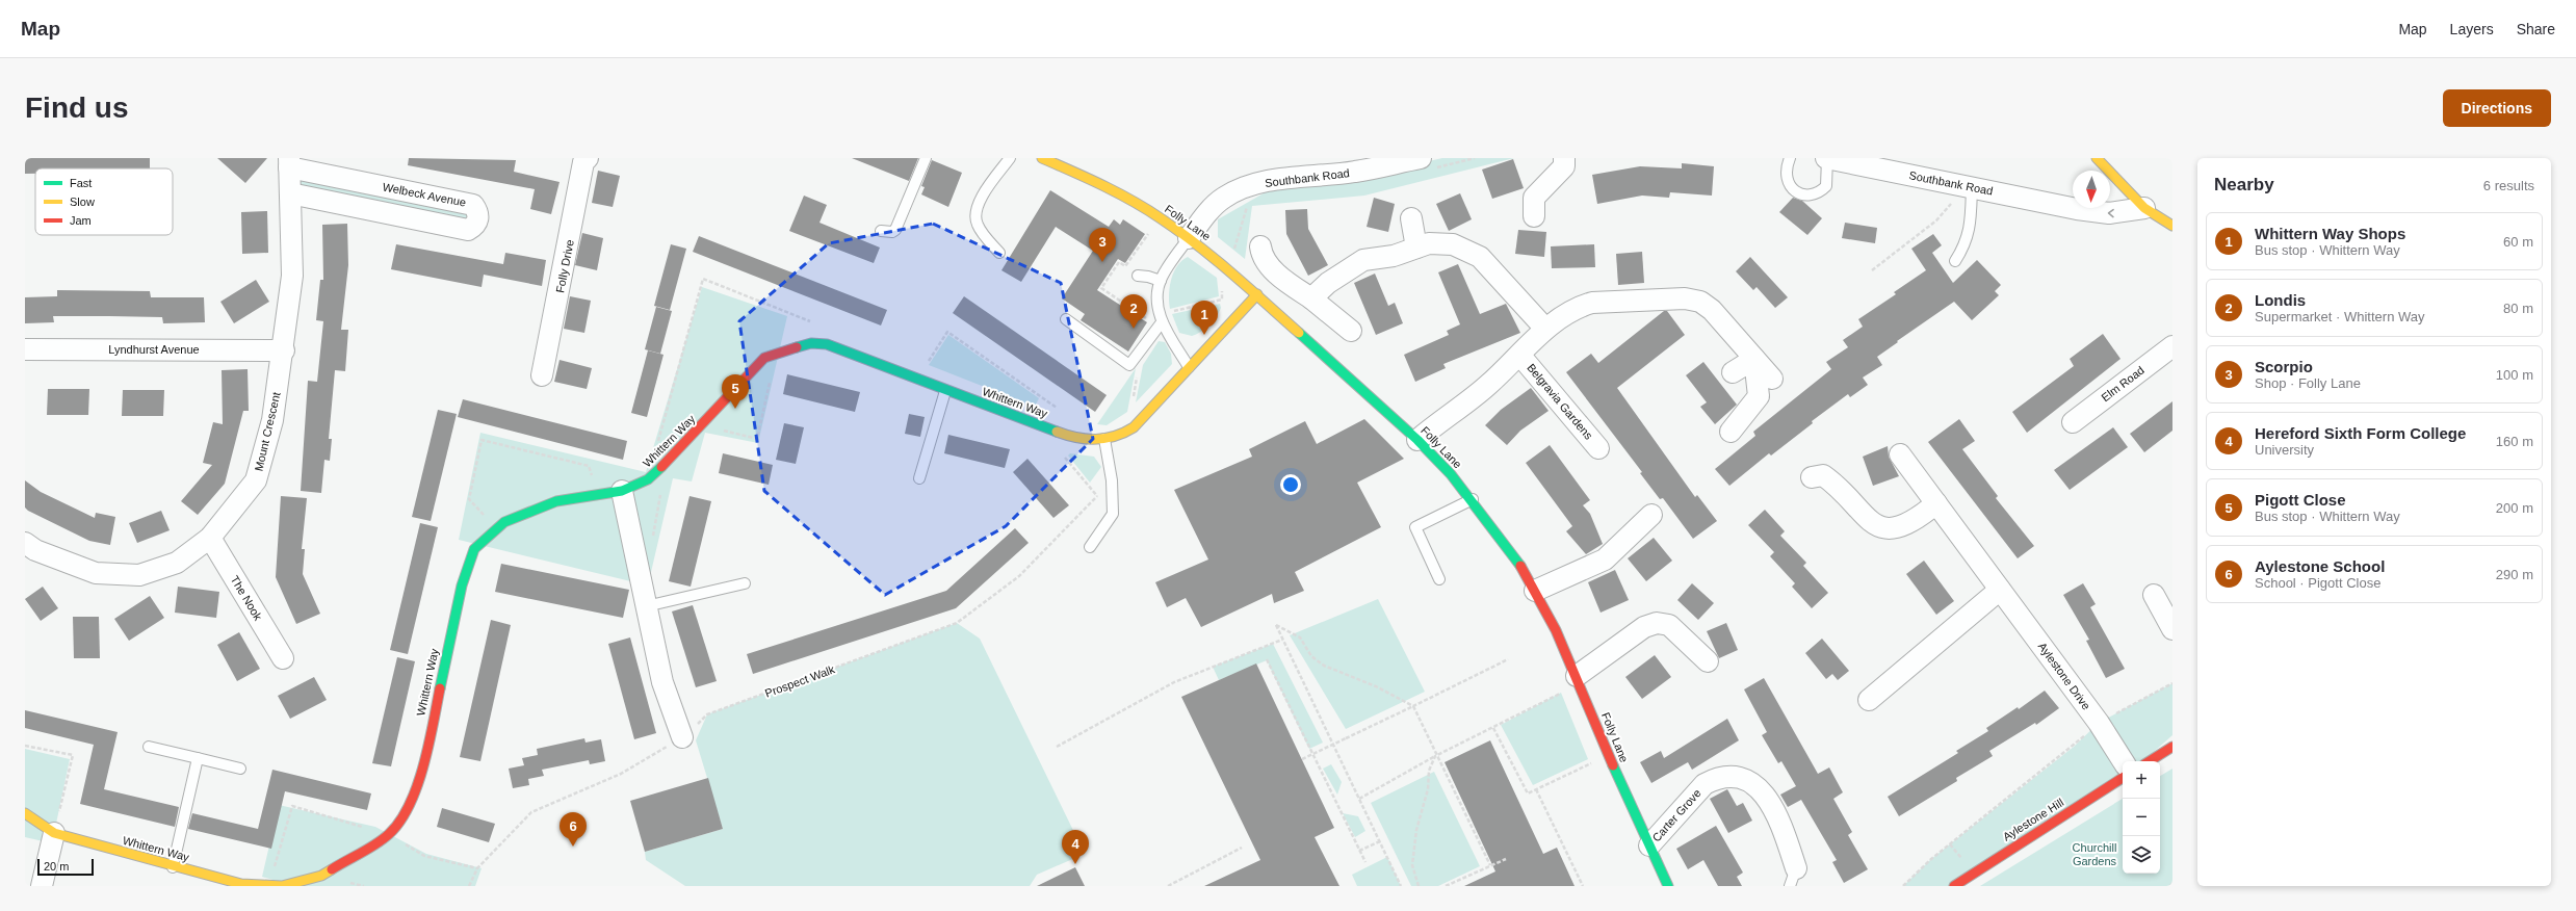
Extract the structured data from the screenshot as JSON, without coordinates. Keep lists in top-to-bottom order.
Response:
{
  "streets": {
    "main road": ["Folly Lane", "Whittern Way", "Aylestone Hill"],
    "street": [
      "Southbank Road",
      "Welbeck Avenue",
      "Folly Drive",
      "Lyndhurst Avenue",
      "Elm Road",
      "Belgravia Gardens",
      "Mount Crescent",
      "The Nook",
      "Aylestone Drive",
      "Carter Grove"
    ],
    "path": ["Prospect Walk"]
  },
  "crossings": [
    ["Southbank Road", "Folly Lane"],
    ["Welbeck Avenue", "Mount Crescent"],
    ["Folly Lane", "Belgravia Gardens"],
    ["Folly Lane", "Whittern Way"],
    ["Folly Lane", "Carter Grove"],
    ["Lyndhurst Avenue", "Mount Crescent"],
    ["Mount Crescent", "The Nook"]
  ],
  "parks": ["Churchill Gardens"],
  "legend": ["Fast", "Slow", "Jam"],
  "scale_bar": "20 m",
  "north": "bottom",
  "page": {
    "header": "Map",
    "nav": ["Map", "Layers", "Share"],
    "buttons": "Directions",
    "title": "Find us",
    "heading": ["Nearby", "6 results"],
    "list": [
      {
        "mark": "1",
        "name": "Whittern Way Shops",
        "note": "Bus stop · Whittern Way",
        "value": "60 m"
      },
      {
        "mark": "2",
        "name": "Londis",
        "note": "Supermarket · Whittern Way",
        "value": "80 m"
      },
      {
        "mark": "3",
        "name": "Scorpio",
        "note": "Shop · Folly Lane",
        "value": "100 m"
      },
      {
        "mark": "4",
        "name": "Hereford Sixth Form College",
        "note": "University",
        "value": "160 m"
      },
      {
        "mark": "5",
        "name": "Pigott Close",
        "note": "Bus stop · Whittern Way",
        "value": "200 m"
      },
      {
        "mark": "6",
        "name": "Aylestone School",
        "note": "School · Pigott Close",
        "value": "290 m"
      }
    ],
    "pins": [
      "3",
      "2",
      "1",
      "5",
      "6",
      "4"
    ],
    "map_buttons": ["+", "−"],
    "scale": "20 m"
  }
}
